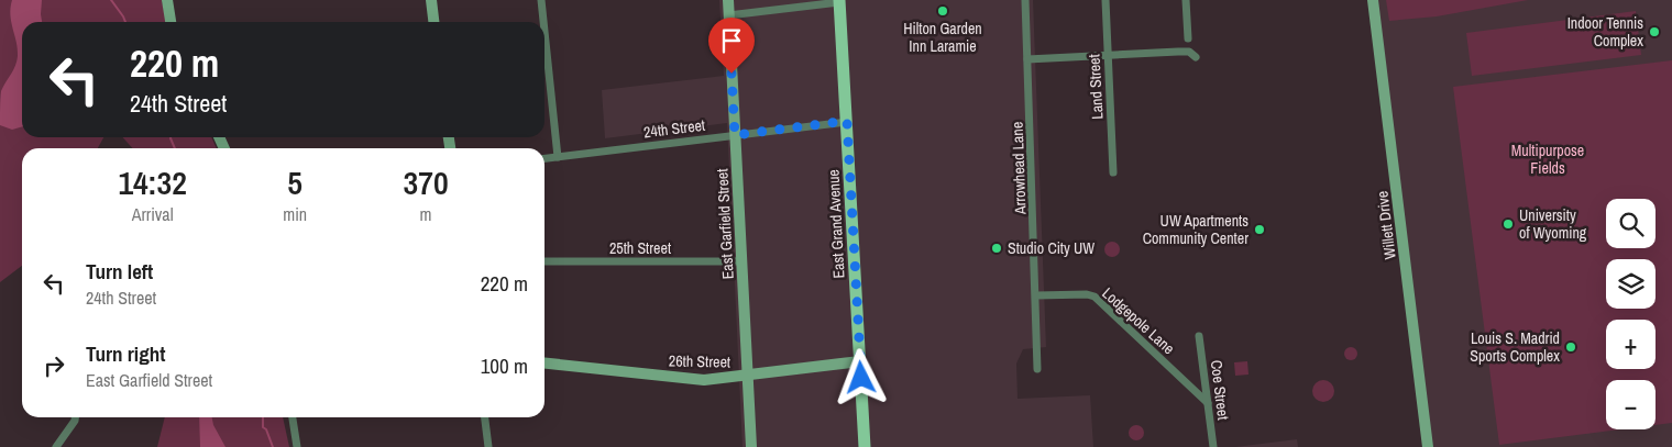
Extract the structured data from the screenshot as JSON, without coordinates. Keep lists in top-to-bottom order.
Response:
{
  "streets": {
    "main road": ["East Grand Avenue"],
    "street": [
      "Land Street",
      "24th Street",
      "Arrowhead Lane",
      "East Garfield Street",
      "Willett Drive",
      "25th Street",
      "Lodgepole Lane",
      "26th Street",
      "Coe Street"
    ]
  },
  "crossings": [
    ["24th Street", "East Garfield Street"],
    ["24th Street", "East Grand Avenue"],
    ["Arrowhead Lane", "Lodgepole Lane"],
    ["East Garfield Street", "25th Street"],
    ["East Garfield Street", "26th Street"],
    ["East Grand Avenue", "26th Street"],
    ["Lodgepole Lane", "Coe Street"]
  ],
  "parks": ["Multipurpose Fields"],
  "places": [
    "Hilton Garden Inn Laramie",
    "Indoor Tennis Complex",
    "University of Wyoming",
    "UW Apartments Community Center",
    "Studio City UW",
    "Louis S. Madrid Sports Complex"
  ],
  "page": {
    "turn": ["220 m", "24th Street"],
    "eta": [
      "14:32",
      "Arrival",
      "5",
      "min",
      "370",
      "m"
    ],
    "map_buttons": ["+", "−"],
    "list": [
      {
        "name": "Turn left",
        "note": "24th Street",
        "value": "220 m"
      },
      {
        "name": "Turn right",
        "note": "East Garfield Street",
        "value": "100 m"
      }
    ]
  }
}
